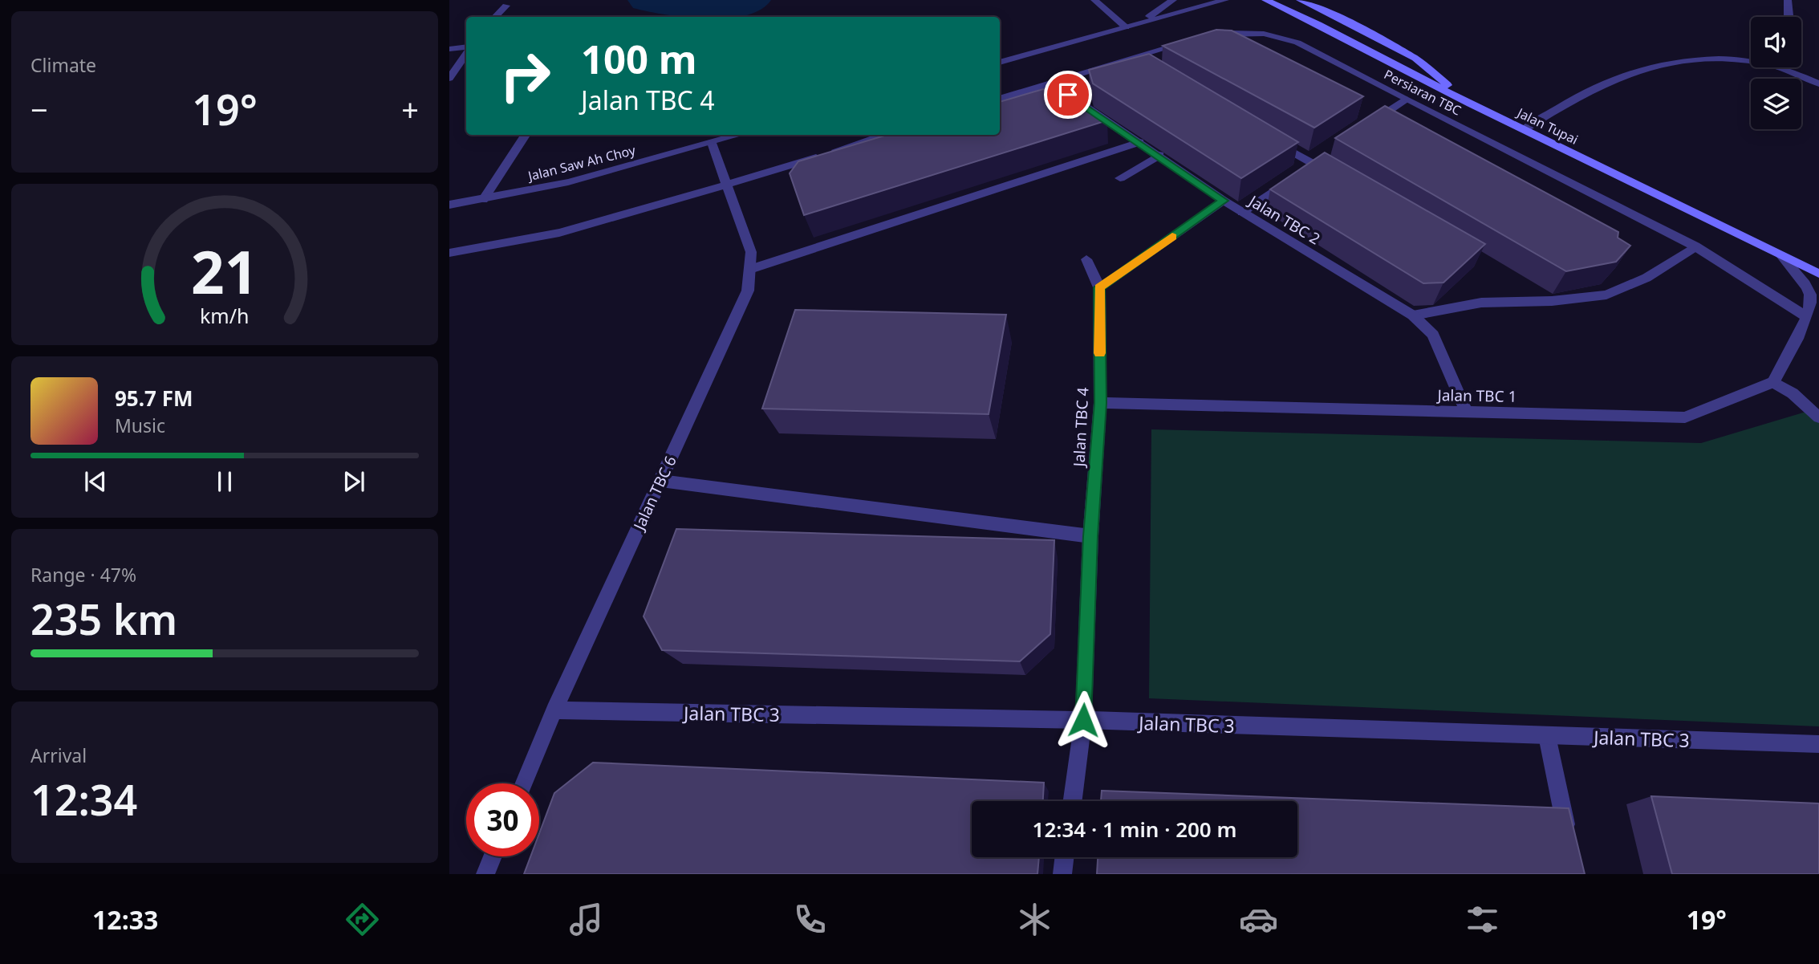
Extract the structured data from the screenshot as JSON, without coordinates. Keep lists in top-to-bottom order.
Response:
{
  "streets": {
    "main road": ["Jalan Tupai"],
    "street": [
      "Persiaran TBC",
      "Jalan Saw Ah Choy",
      "Jalan TBC 2",
      "Jalan TBC 1",
      "Jalan TBC 4",
      "Jalan TBC 6",
      "Jalan TBC 3"
    ]
  },
  "crossings": [
    ["Jalan Saw Ah Choy", "Jalan TBC 6"],
    ["Jalan TBC 2", "Jalan TBC 1"],
    ["Jalan TBC 1", "Jalan TBC 4"],
    ["Jalan TBC 4", "Jalan TBC 3"],
    ["Jalan TBC 6", "Jalan TBC 3"]
  ],
  "page": {
    "tile": [
      "Climate",
      ["Range · 47%", "235 km"],
      ["Arrival", "12:34"]
    ],
    "turn": ["100 m", "Jalan TBC 4"],
    "heat": ["−", "19°", "+"],
    "song": ["95.7 FM", "Music"],
    "limit": "30",
    "trip": "12:34 · 1 min · 200 m",
    "tabs": ["12:33", "19°"],
    "gauge": ["21", "km/h"]
  }
}
